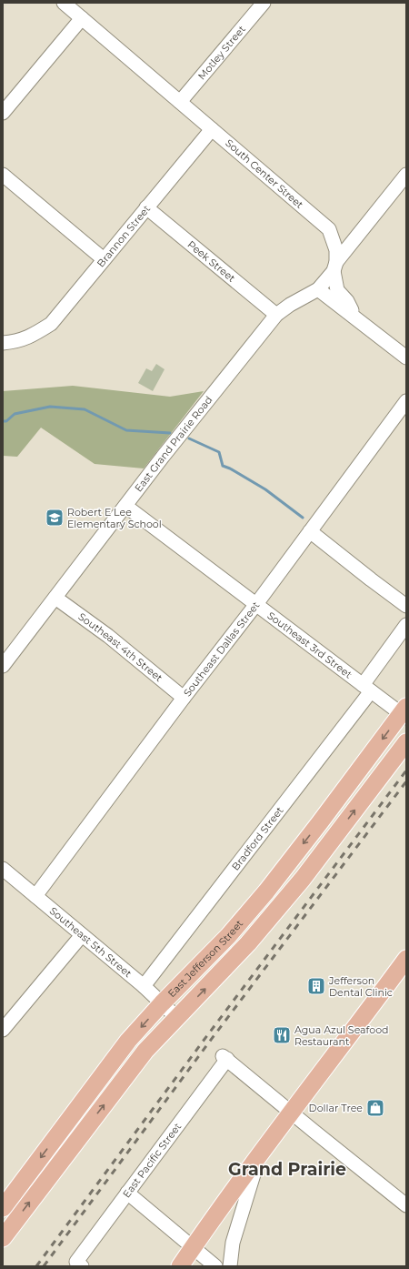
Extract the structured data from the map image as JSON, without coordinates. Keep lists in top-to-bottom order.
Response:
{
  "streets": {
    "main road": ["East Jefferson Street"],
    "street": [
      "Motley Street",
      "South Center Street",
      "Brannon Street",
      "Peek Street",
      "East Grand Prairie Road",
      "Southeast 3rd Street",
      "Southeast 4th Street",
      "Southeast Dallas Street",
      "Bradford Street",
      "Southeast 5th Street",
      "East Pacific Street"
    ]
  },
  "crossings": [
    ["Motley Street", "South Center Street"],
    ["South Center Street", "Brannon Street"],
    ["Brannon Street", "Peek Street"],
    ["Peek Street", "East Grand Prairie Road"],
    ["East Grand Prairie Road", "Southeast 3rd Street"],
    ["East Grand Prairie Road", "Southeast 4th Street"],
    ["Southeast 3rd Street", "Southeast Dallas Street"],
    ["Southeast 3rd Street", "Bradford Street"],
    ["Southeast 3rd Street", "East Jefferson Street"],
    ["Southeast 4th Street", "Southeast Dallas Street"],
    ["Southeast Dallas Street", "Southeast 5th Street"],
    ["Bradford Street", "Southeast 5th Street"],
    ["Southeast 5th Street", "East Jefferson Street"]
  ],
  "districts": ["Grand Prairie"],
  "places": {
    "school or university": ["Robert E Lee Elementary School"],
    "building": ["Jefferson Dental Clinic"],
    "restaurant": ["Agua Azul Seafood Restaurant"],
    "shop": ["Dollar Tree"]
  }
}
